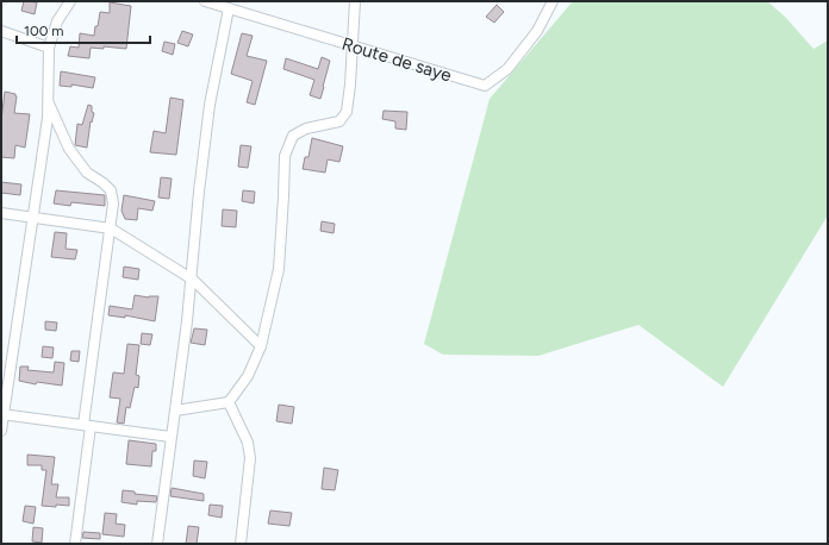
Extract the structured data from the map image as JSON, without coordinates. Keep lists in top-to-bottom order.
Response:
{
  "streets": {
    "street": ["Route de saye"]
  },
  "scale_bar": "100 m"
}
